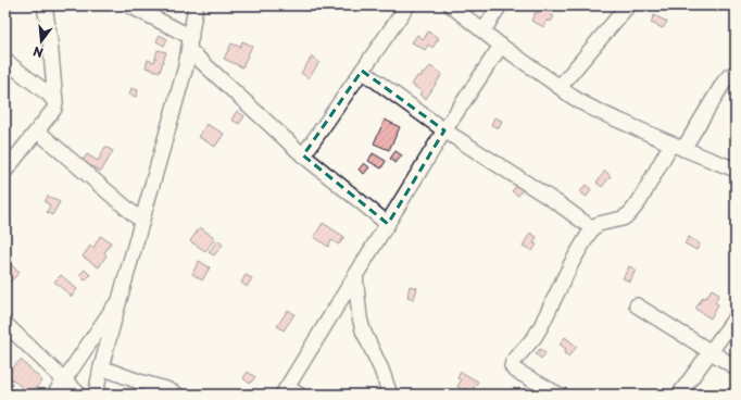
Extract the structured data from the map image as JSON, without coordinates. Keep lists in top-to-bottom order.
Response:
{
  "north": "bottom"
}
